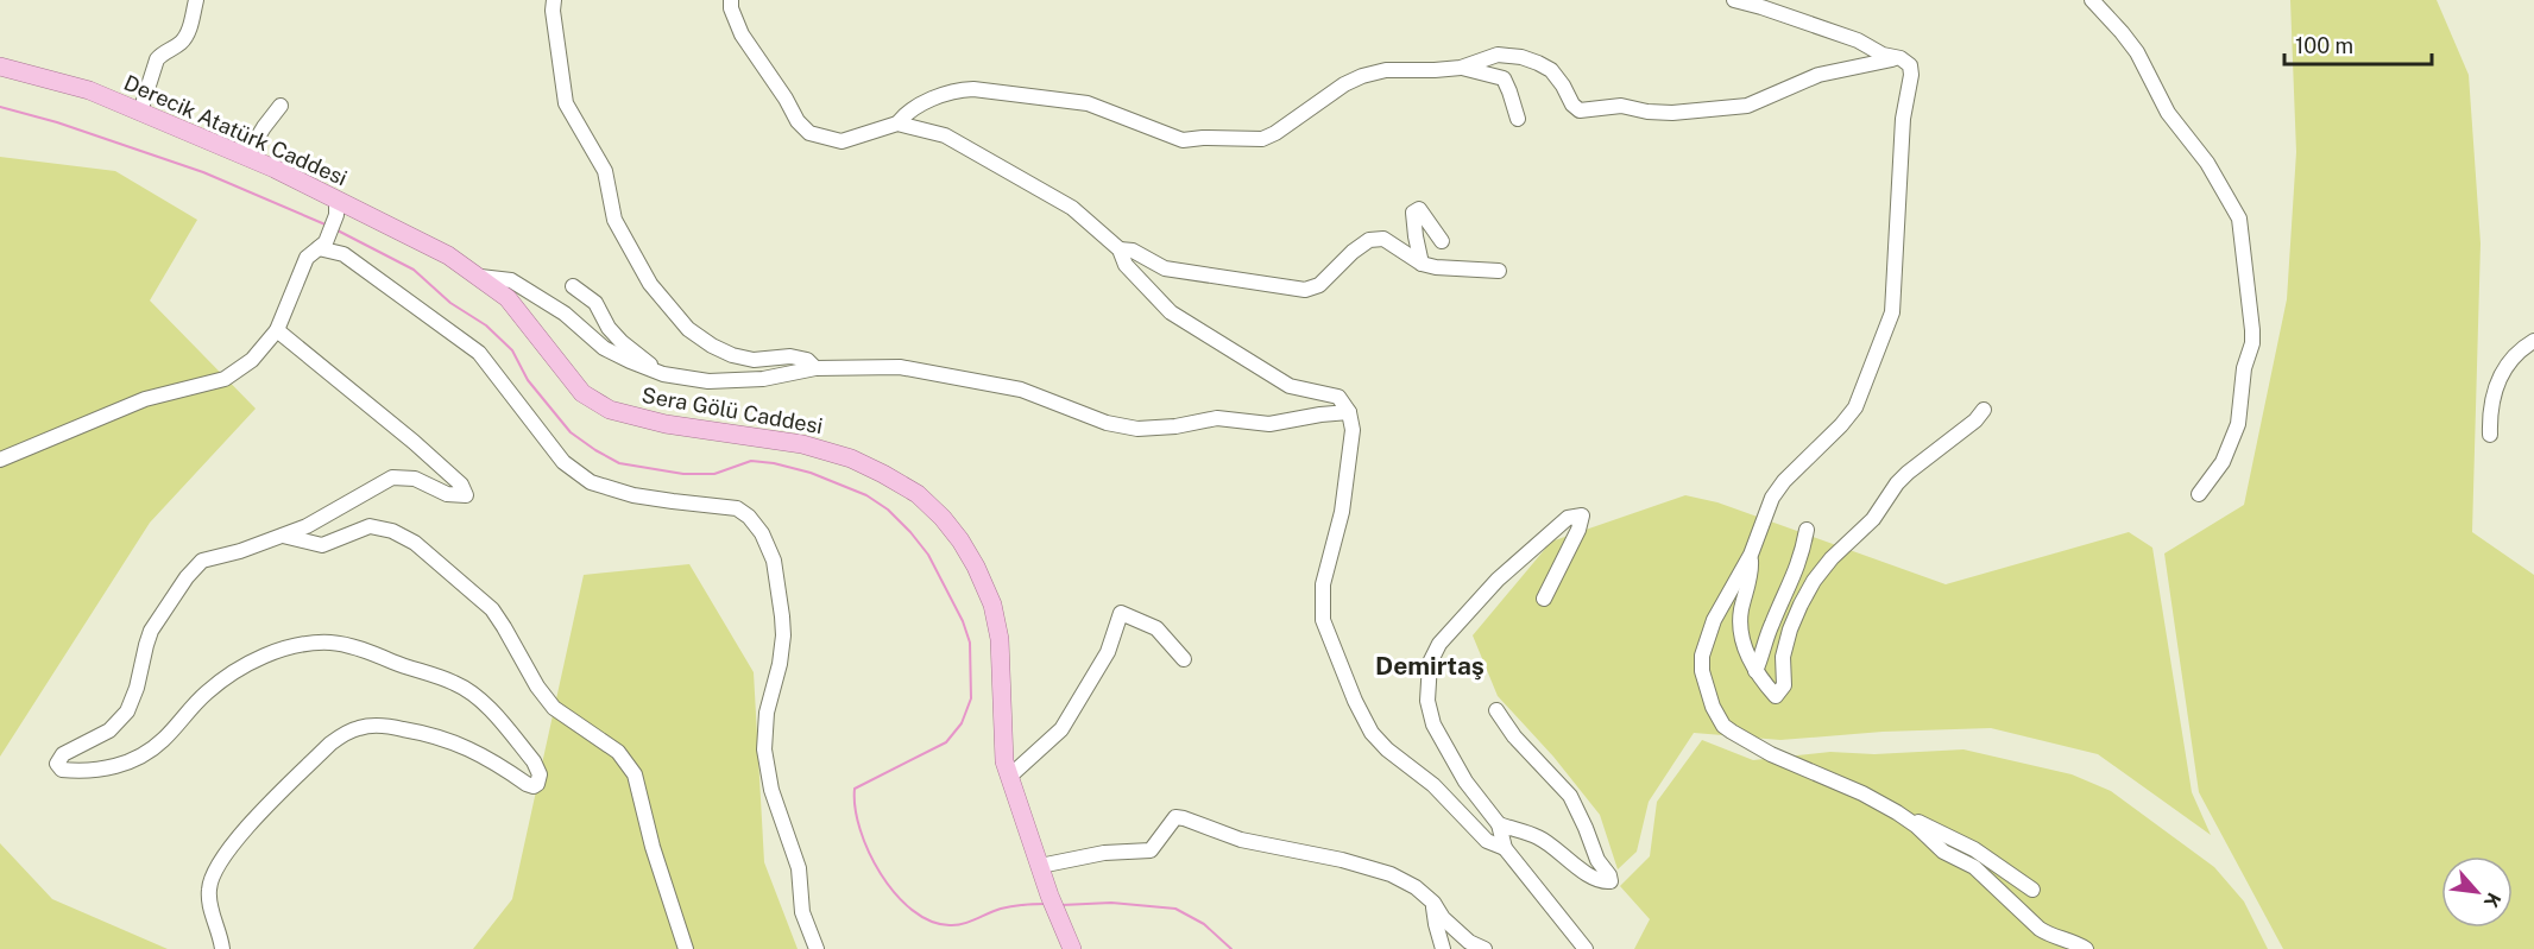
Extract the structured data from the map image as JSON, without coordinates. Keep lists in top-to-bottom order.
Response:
{
  "streets": {
    "main road": ["Derecik Atatürk Caddesi", "Sera Gölü Caddesi"]
  },
  "crossings": [
    ["Derecik Atatürk Caddesi", "Sera Gölü Caddesi"]
  ],
  "districts": ["Demirtaş"],
  "scale_bar": "100 m",
  "north": "bottom right"
}
